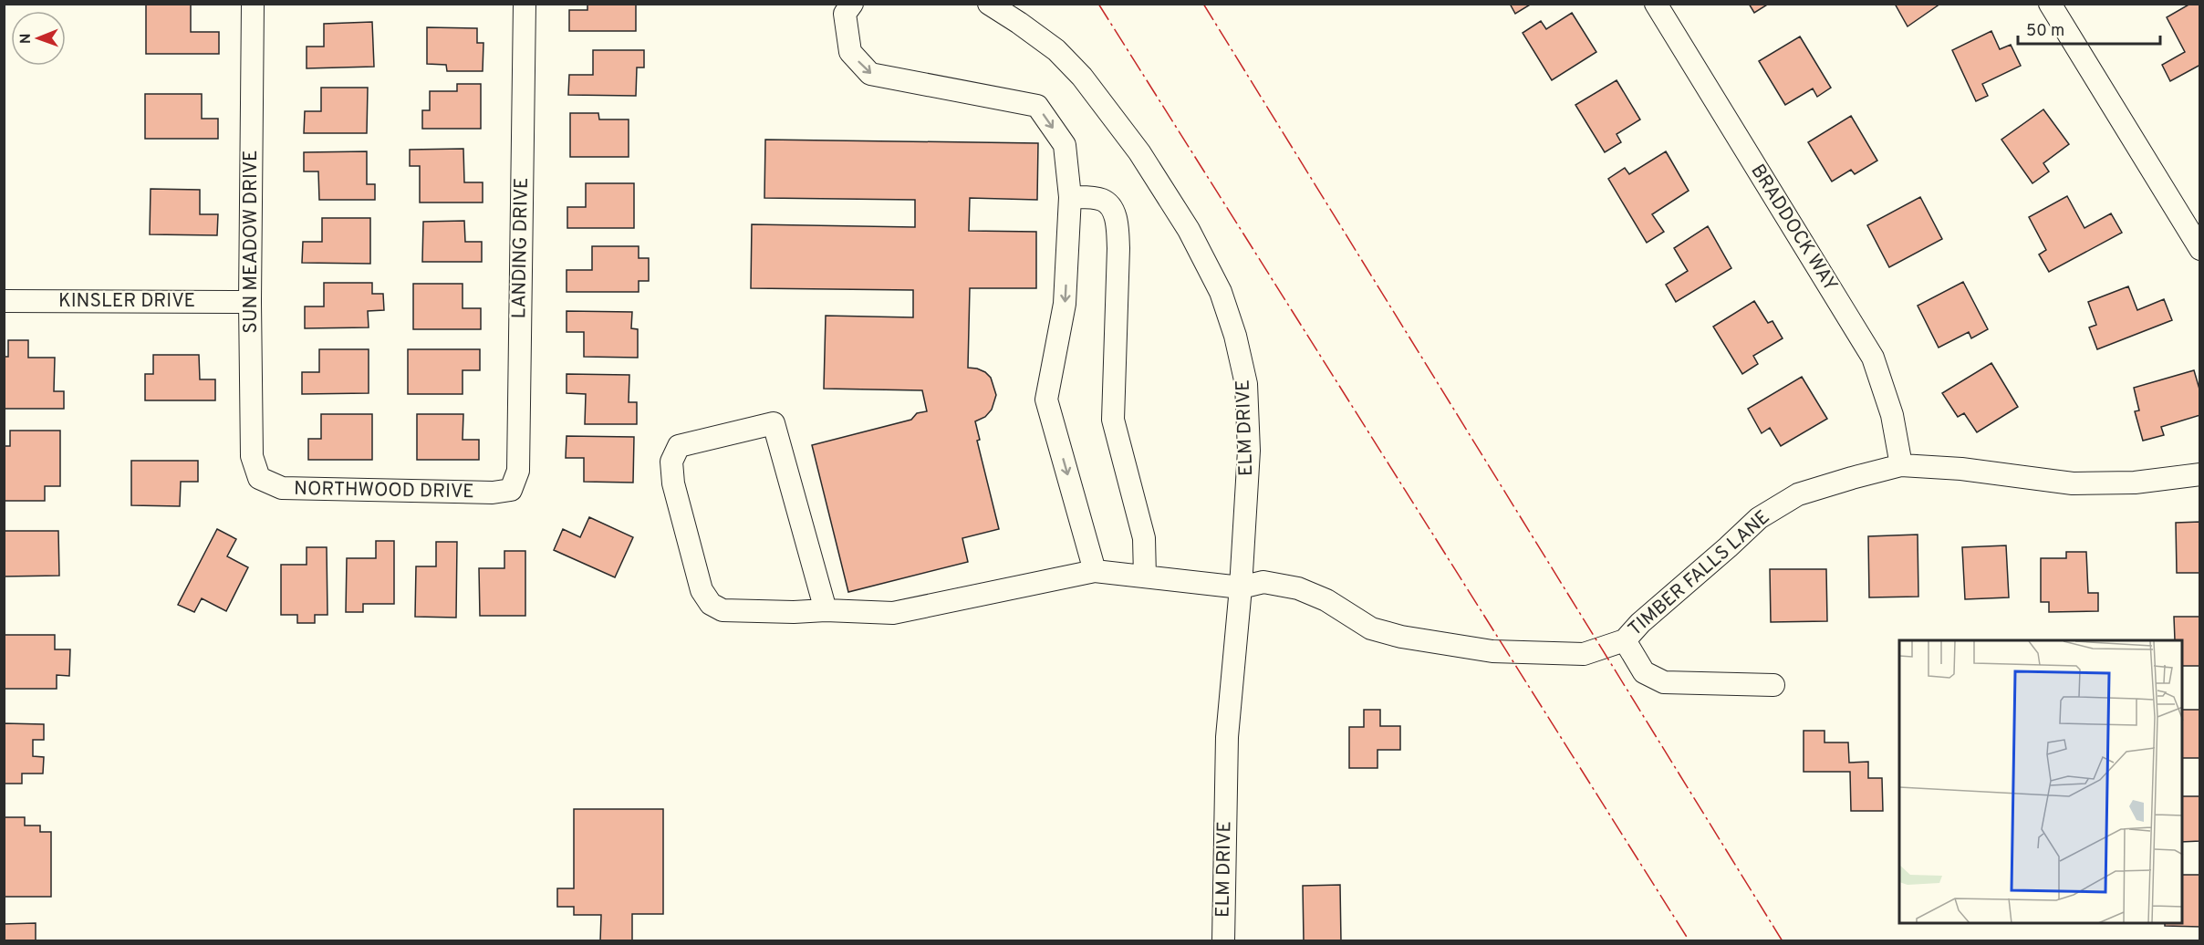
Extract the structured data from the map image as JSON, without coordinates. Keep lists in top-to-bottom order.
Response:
{
  "streets": {
    "street": [
      "BRADDOCK WAY",
      "SUN MEADOW DRIVE",
      "LANDING DRIVE",
      "KINSLER DRIVE",
      "ELM DRIVE",
      "NORTHWOOD DRIVE",
      "TIMBER FALLS LANE"
    ]
  },
  "crossings": [
    ["BRADDOCK WAY", "TIMBER FALLS LANE"],
    ["SUN MEADOW DRIVE", "KINSLER DRIVE"],
    ["SUN MEADOW DRIVE", "NORTHWOOD DRIVE"],
    ["LANDING DRIVE", "NORTHWOOD DRIVE"],
    ["ELM DRIVE", "TIMBER FALLS LANE"]
  ],
  "scale_bar": "50 m",
  "north": "left"
}
